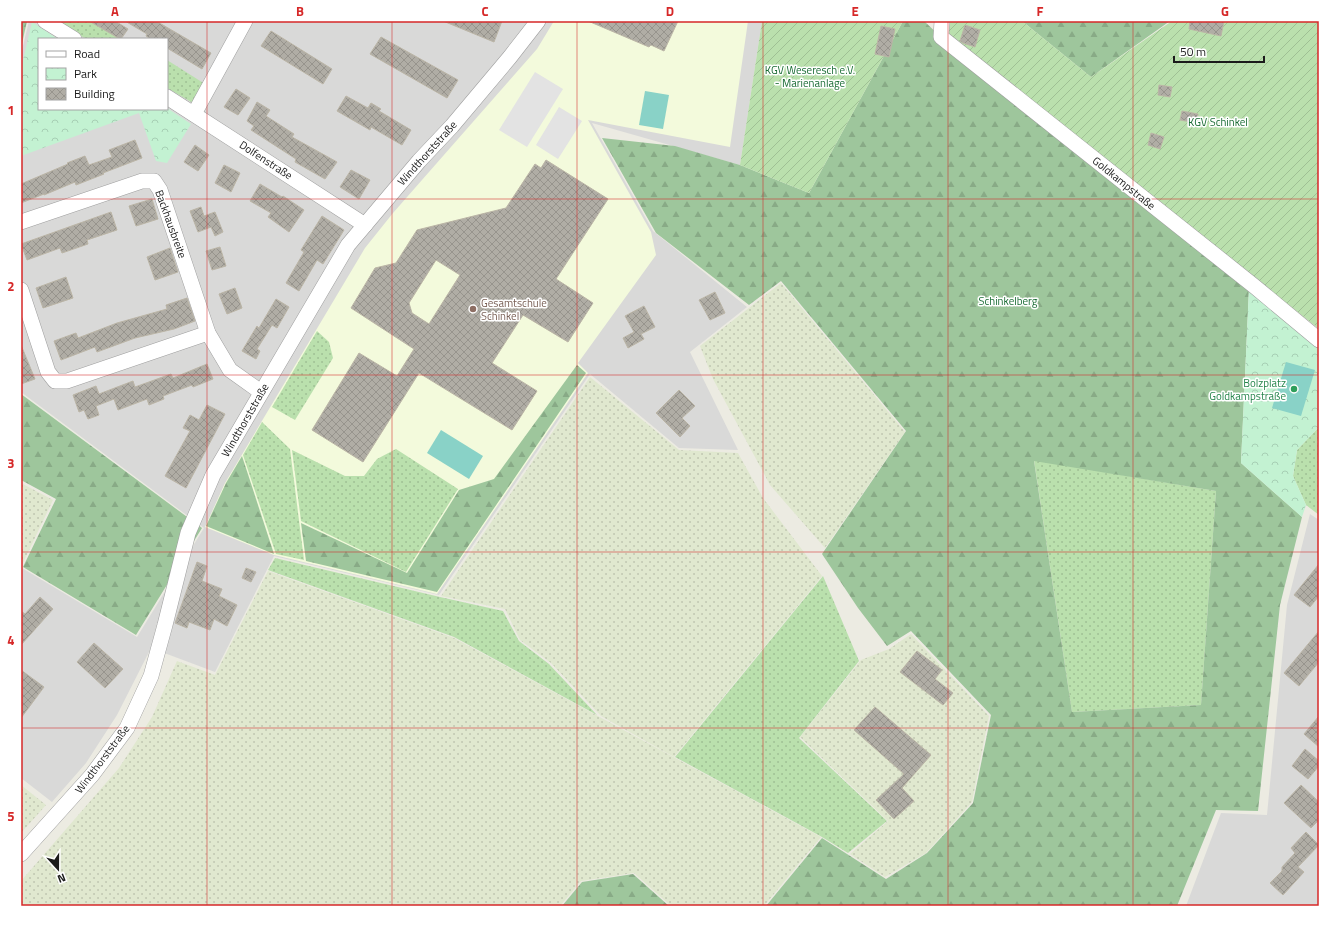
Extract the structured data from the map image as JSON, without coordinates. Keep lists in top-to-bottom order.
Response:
{
  "streets": {
    "street": [
      "Windthorststraße",
      "Dolfenstraße",
      "Goldkampstraße",
      "Backhausbreite"
    ]
  },
  "crossings": [
    ["Windthorststraße", "Dolfenstraße"],
    ["Windthorststraße", "Backhausbreite"]
  ],
  "parks": ["KGV Weseresch e.V. - Marienanlage", "KGV Schinkel", "Schinkelberg"],
  "places": ["Gesamtschule Schinkel", "Bolzplatz Goldkampstraße"],
  "legend": ["Road", "Park", "Building"],
  "scale_bar": "50 m",
  "north": "bottom",
  "grid": {
    "columns": [
      "A",
      "B",
      "C",
      "D",
      "E",
      "F",
      "G"
    ],
    "rows": [
      "1",
      "2",
      "3",
      "4",
      "5"
    ]
  }
}
